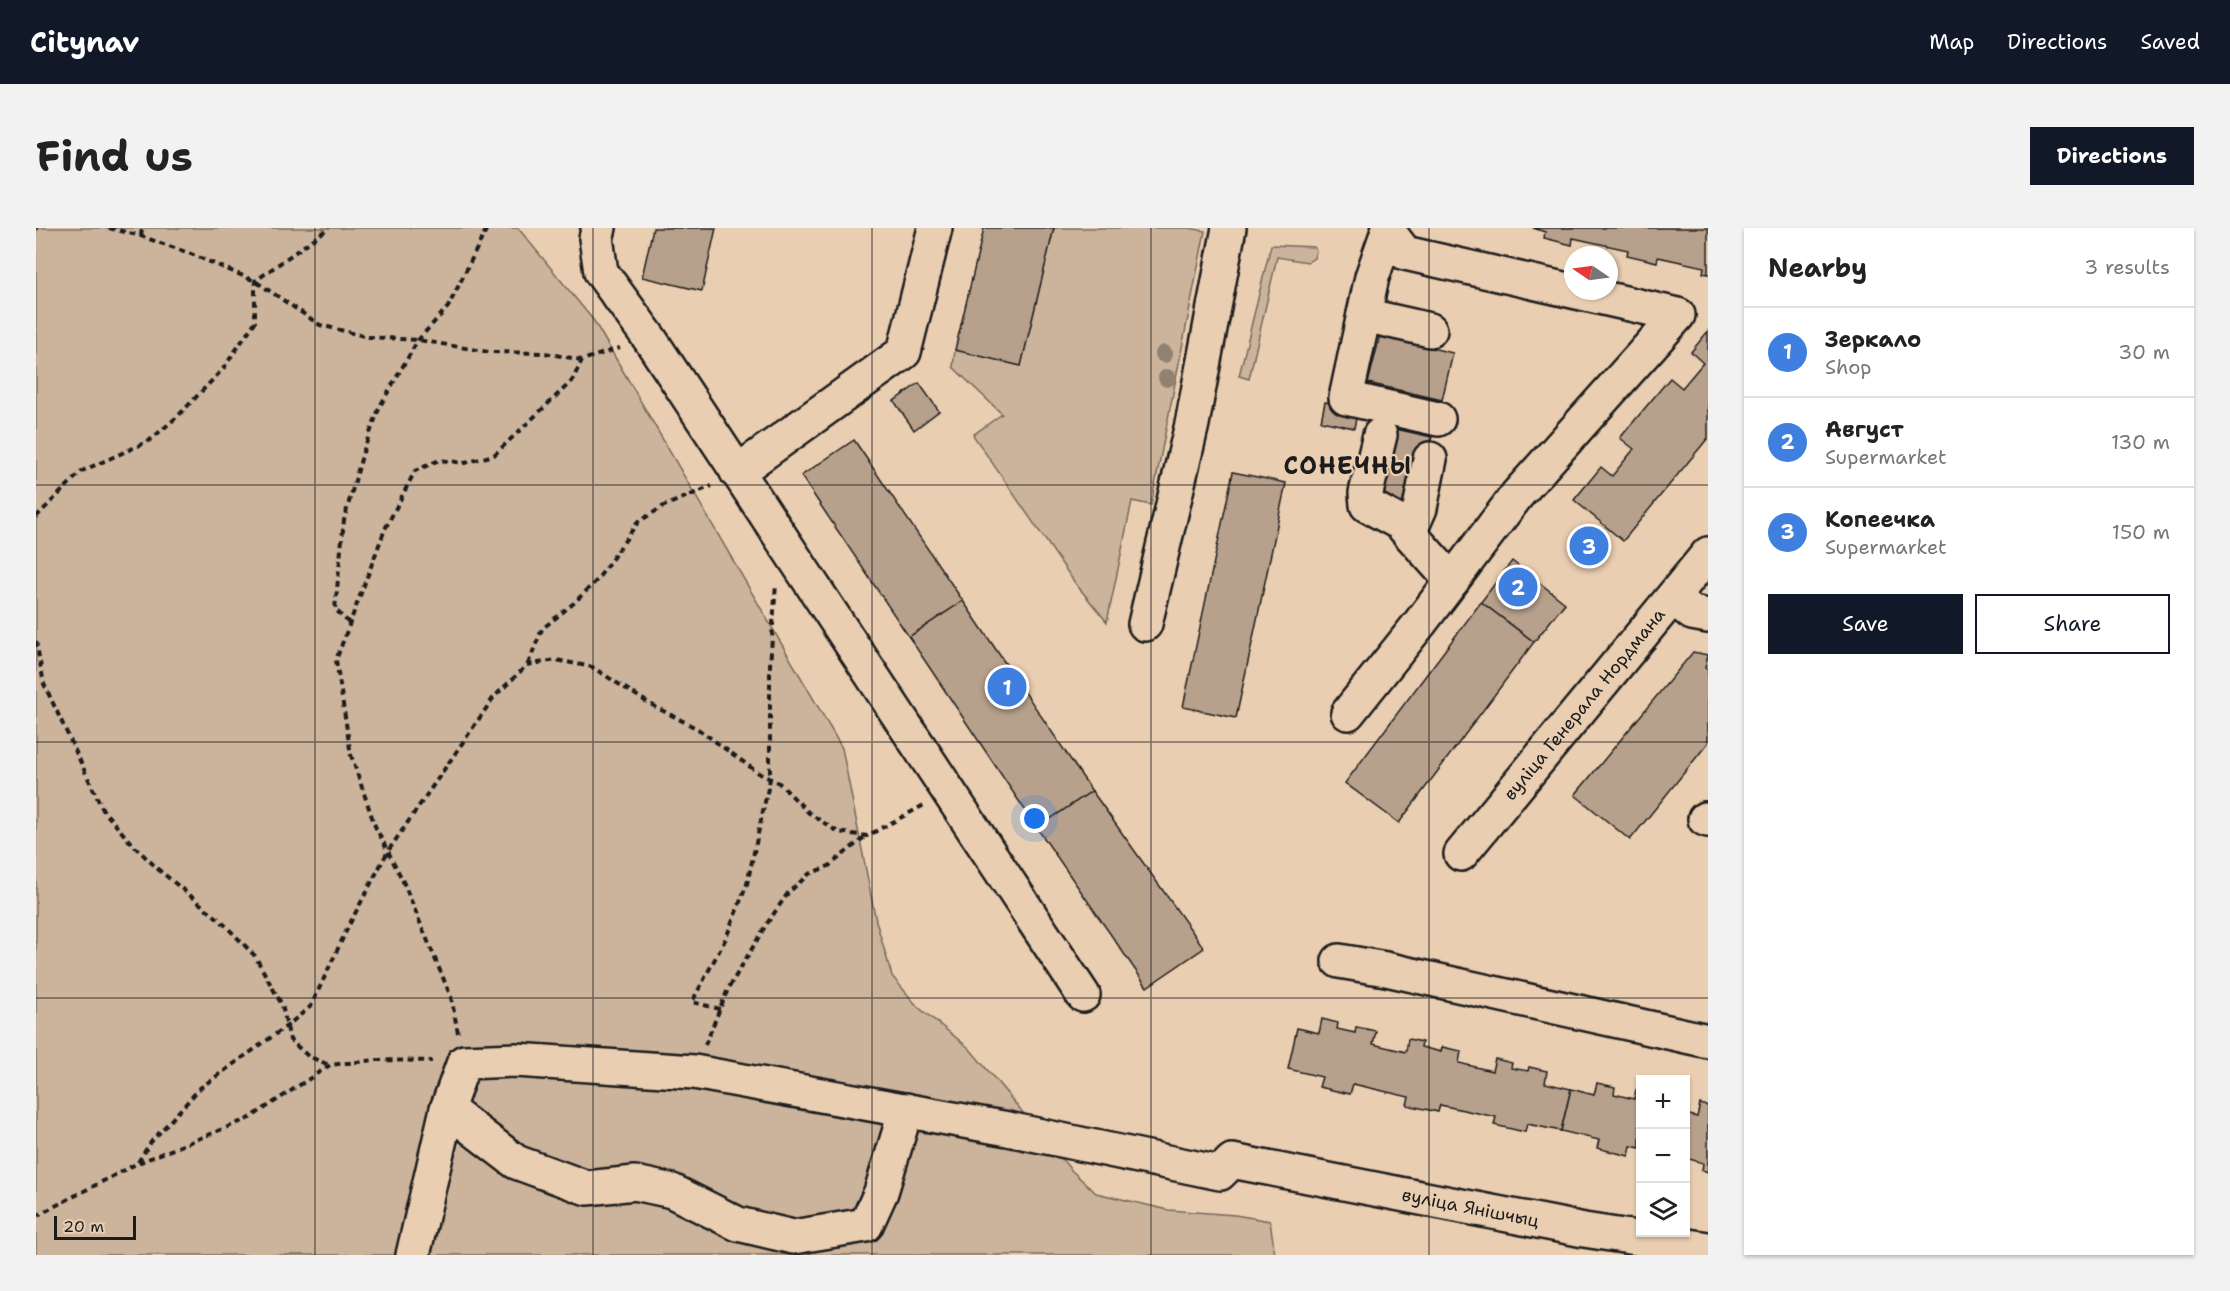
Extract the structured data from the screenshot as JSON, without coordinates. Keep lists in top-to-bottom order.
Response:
{
  "streets": {
    "street": ["вуліца Генерала Нордмана", "вуліца Янішчыц"]
  },
  "districts": ["СОНЕЧНЫ"],
  "scale_bar": "20 m",
  "north": "left",
  "page": {
    "header": "Citynav",
    "nav": ["Map", "Directions", "Saved"],
    "buttons": [
      "Directions",
      ["Save", "Share"]
    ],
    "title": "Find us",
    "heading": ["Nearby", "3 results"],
    "list": [
      {
        "mark": "1",
        "name": "Зеркало",
        "note": "Shop",
        "value": "30 m"
      },
      {
        "mark": "2",
        "name": "Август",
        "note": "Supermarket",
        "value": "130 m"
      },
      {
        "mark": "3",
        "name": "Копеечка",
        "note": "Supermarket",
        "value": "150 m"
      }
    ],
    "pins": ["3", "2", "1"],
    "map_buttons": ["+", "−"],
    "scale": "20 m"
  }
}
